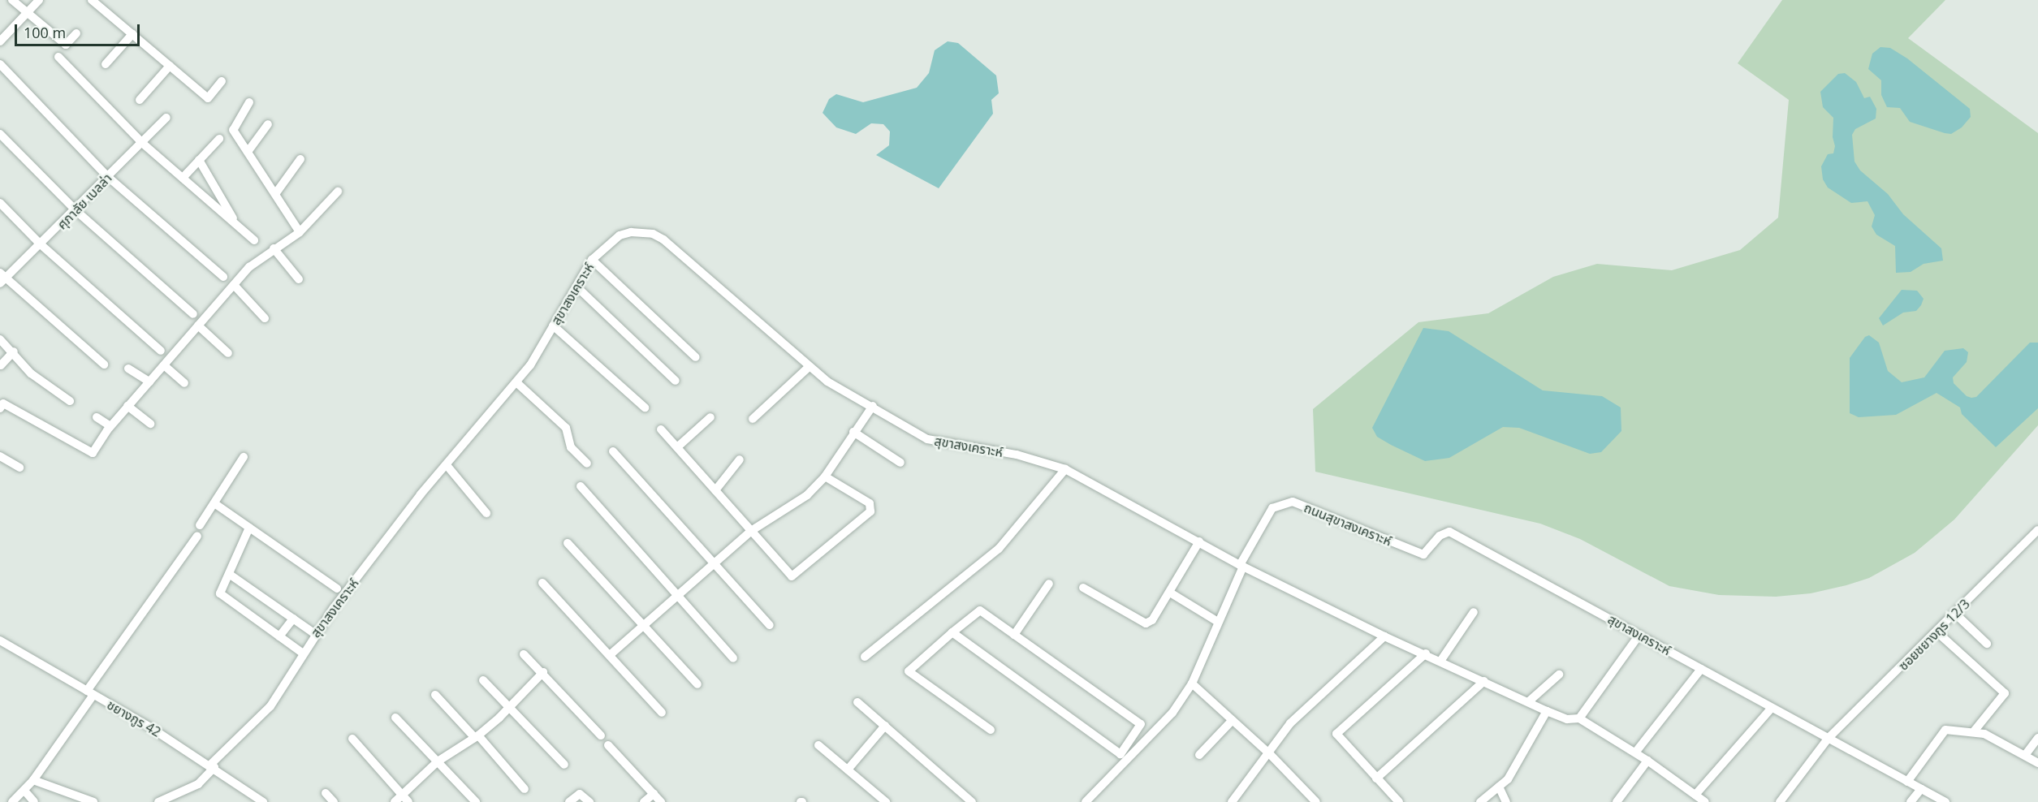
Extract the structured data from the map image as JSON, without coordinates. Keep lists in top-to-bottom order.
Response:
{
  "streets": {
    "street": [
      "ศุภาลัย เบลล่า",
      "สุขาสงเคราะห์",
      "ถนนสุขาสงเคราะห์",
      "ซอยชยางกูร 12/3",
      "ชยางกูร 42"
    ]
  },
  "crossings": [
    ["สุขาสงเคราะห์", "ถนนสุขาสงเคราะห์"],
    ["สุขาสงเคราะห์", "ซอยชยางกูร 12/3"],
    ["สุขาสงเคราะห์", "ชยางกูร 42"]
  ],
  "scale_bar": "100 m"
}
